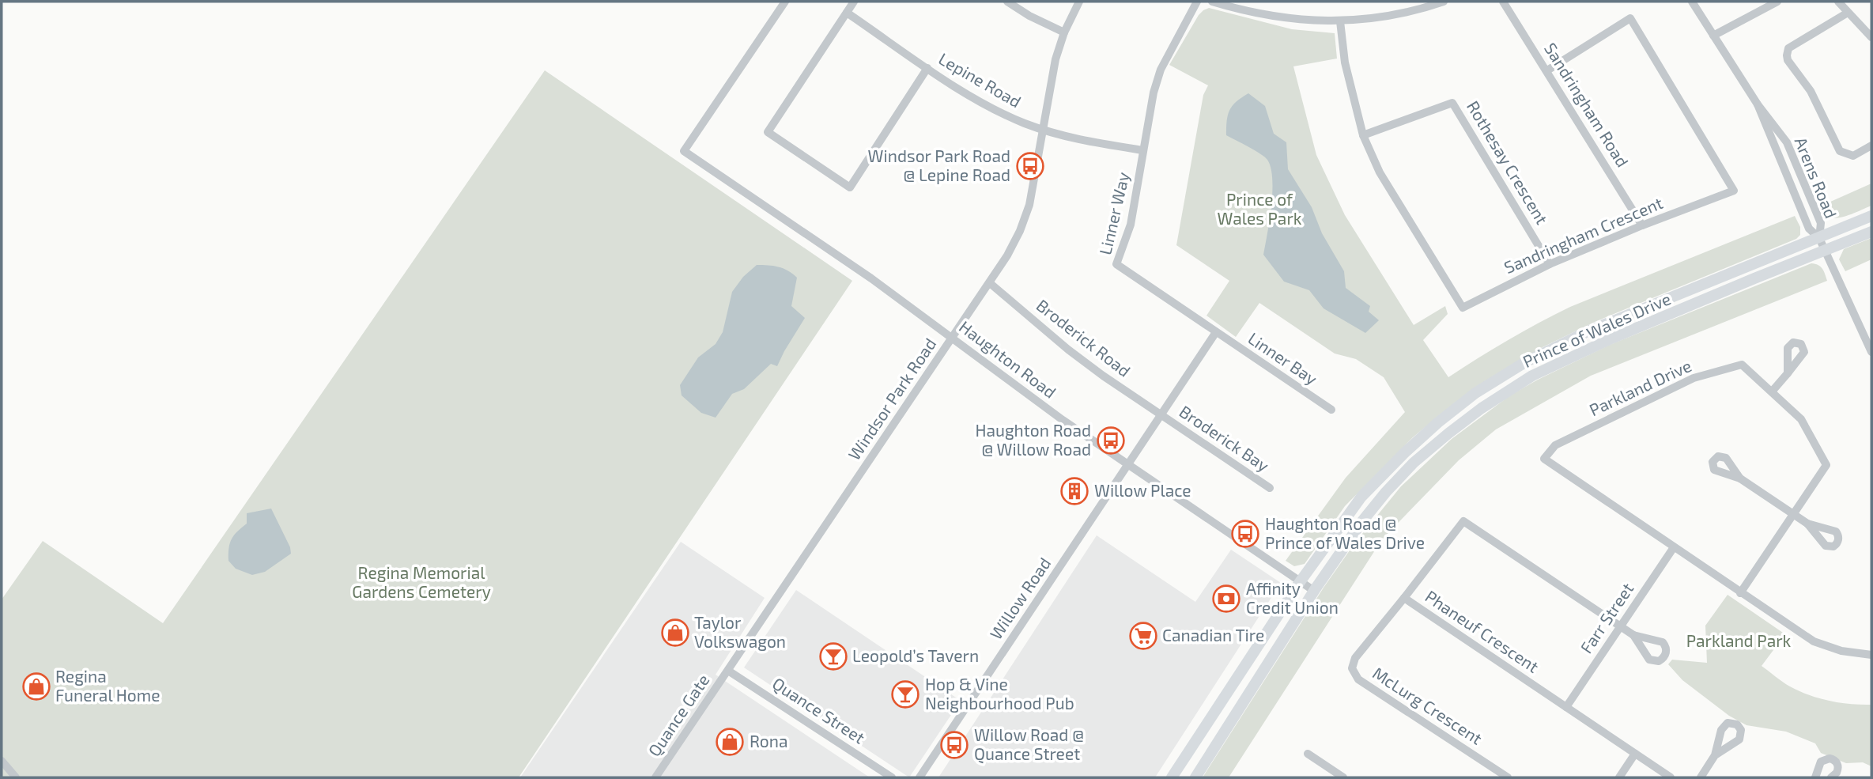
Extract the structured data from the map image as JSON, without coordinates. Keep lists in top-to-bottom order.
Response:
{
  "streets": {
    "main road": ["Prince of Wales Drive"],
    "street": [
      "Lepine Road",
      "Sandringham Road",
      "Rothesay Crescent",
      "Arens Road",
      "Linner Way",
      "Sandringham Crescent",
      "Broderick Road",
      "Linner Bay",
      "Haughton Road",
      "Parkland Drive",
      "Windsor Park Road",
      "Broderick Bay",
      "Willow Road",
      "Farr Street",
      "Phaneuf Crescent",
      "McLurg Crescent",
      "Quance Street",
      "Quance Gate"
    ]
  },
  "crossings": [
    ["Lepine Road", "Linner Way"],
    ["Lepine Road", "Windsor Park Road"],
    ["Sandringham Road", "Sandringham Crescent"],
    ["Rothesay Crescent", "Sandringham Crescent"],
    ["Arens Road", "Prince of Wales Drive"],
    ["Linner Way", "Linner Bay"],
    ["Prince of Wales Drive", "Haughton Road"],
    ["Broderick Road", "Windsor Park Road"],
    ["Broderick Road", "Broderick Bay"],
    ["Haughton Road", "Windsor Park Road"],
    ["Haughton Road", "Willow Road"],
    ["Parkland Drive", "Farr Street"],
    ["Windsor Park Road", "Quance Street"],
    ["Windsor Park Road", "Quance Gate"],
    ["Farr Street", "Phaneuf Crescent"],
    ["Phaneuf Crescent", "McLurg Crescent"],
    ["Quance Street", "Quance Gate"]
  ],
  "parks": ["Prince of Wales Park", "Regina Memorial Gardens Cemetery", "Parkland Park"],
  "places": {
    "bus stop": [
      "Windsor Park Road @ Lepine Road",
      "Haughton Road @ Willow Road",
      "Haughton Road @ Prince of Wales Drive",
      "Willow Road @ Quance Street"
    ],
    "building": ["Willow Place"],
    "bank": ["Affinity Credit Union"],
    "shop": ["Taylor Volkswagon", "Regina Funeral Home", "Rona"],
    "supermarket": ["Canadian Tire"],
    "bar": ["Leopold’s Tavern", "Hop & Vine Neighbourhood Pub"]
  }
}
